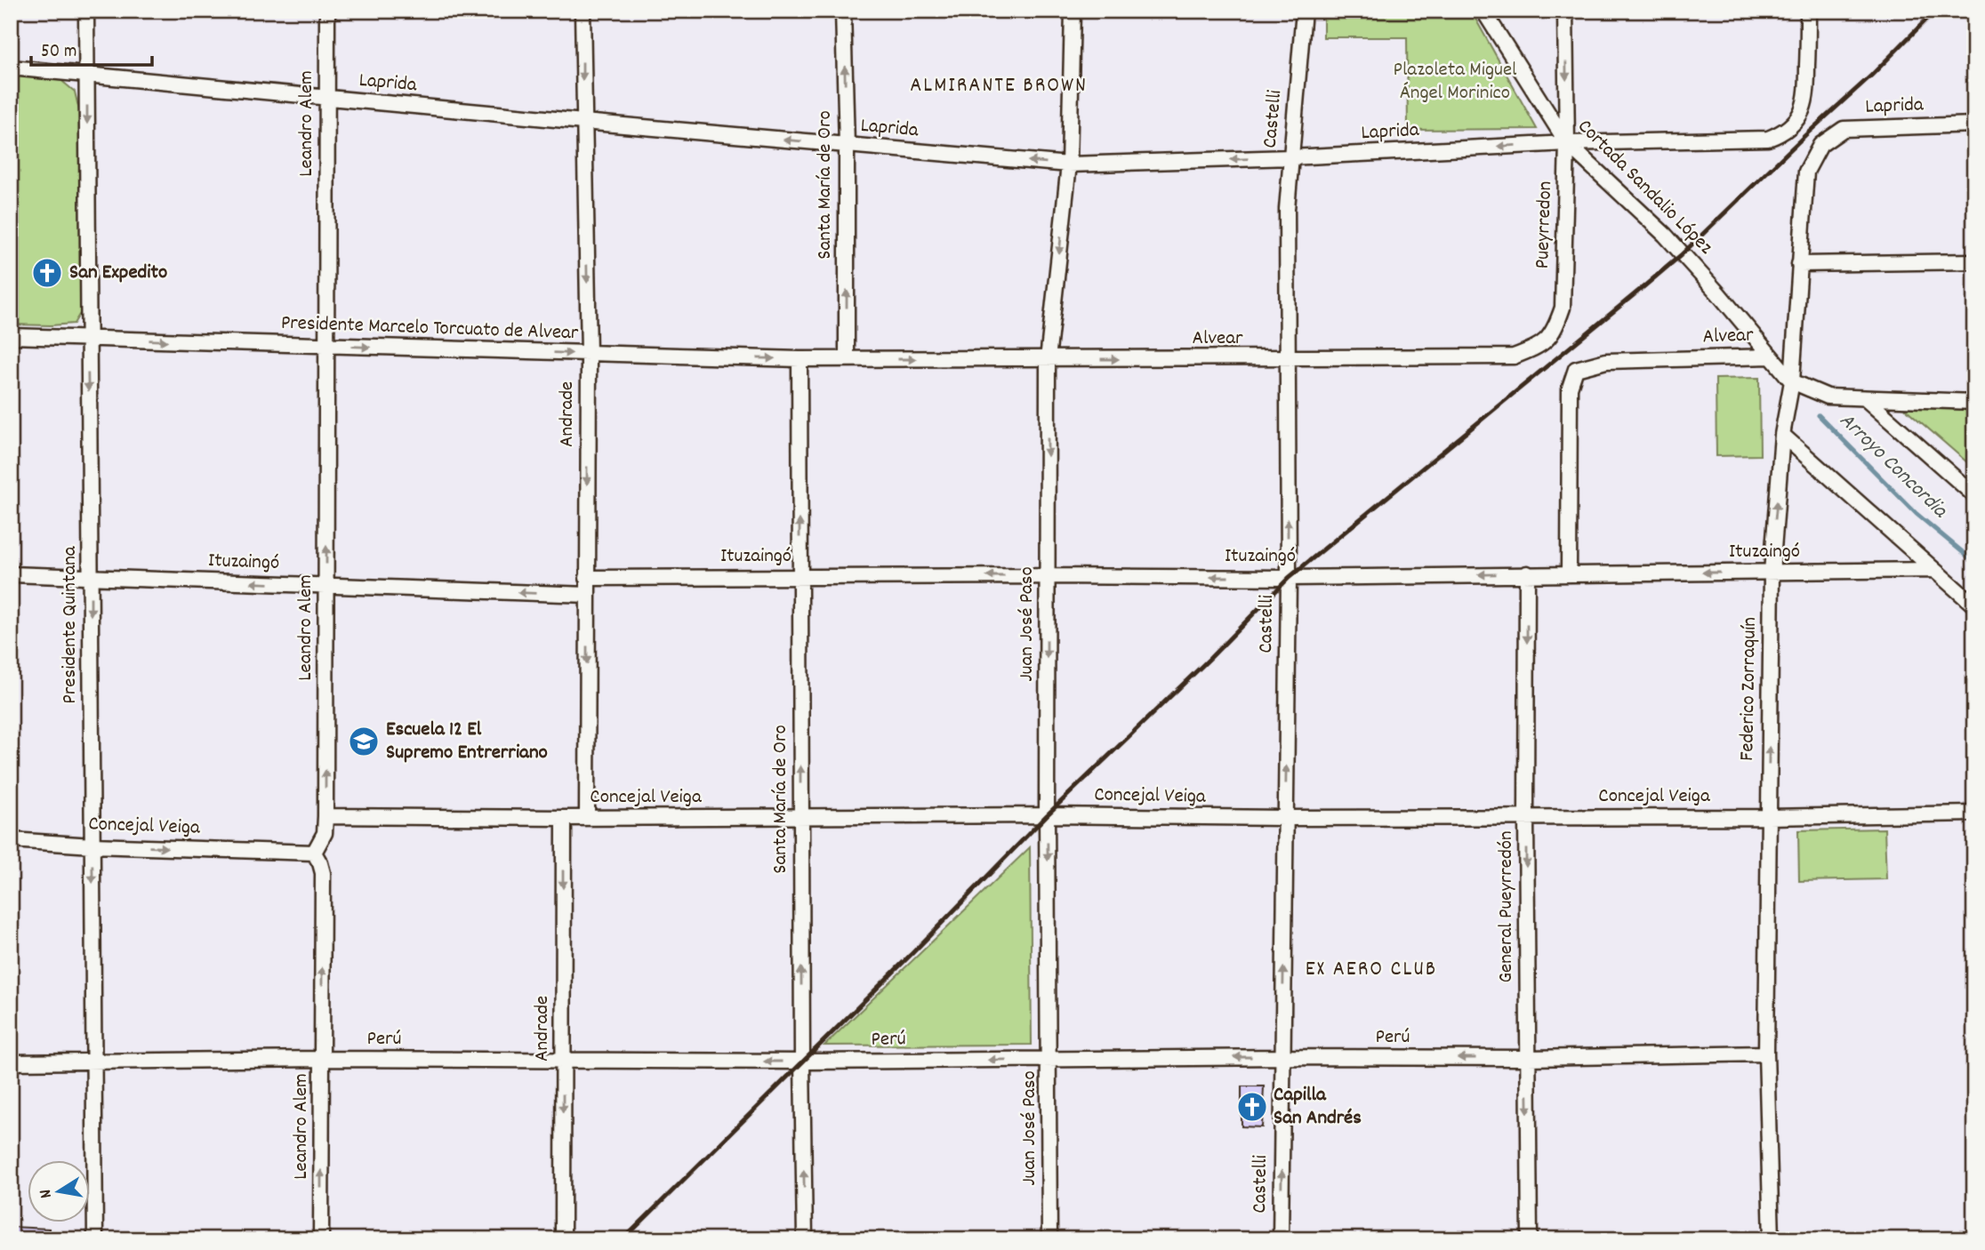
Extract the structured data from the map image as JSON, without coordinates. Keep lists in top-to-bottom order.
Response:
{
  "streets": {
    "street": [
      "Laprida",
      "Castelli",
      "Leandro Alem",
      "Santa María de Oro",
      "Cortada Sandalio López",
      "Pueyrredon",
      "Presidente Marcelo Torcuato de Alvear",
      "Alvear",
      "Andrade",
      "Ituzaingó",
      "Juan José Paso",
      "Presidente Quintana",
      "Federico Zorraquín",
      "Concejal Veiga",
      "General Pueyrredón",
      "Perú"
    ]
  },
  "crossings": [
    ["Laprida", "Castelli"],
    ["Laprida", "Leandro Alem"],
    ["Laprida", "Santa María de Oro"],
    ["Laprida", "Cortada Sandalio López"],
    ["Laprida", "Pueyrredon"],
    ["Laprida", "Andrade"],
    ["Laprida", "Juan José Paso"],
    ["Laprida", "Presidente Quintana"],
    ["Laprida", "Federico Zorraquín"],
    ["Castelli", "Alvear"],
    ["Castelli", "Ituzaingó"],
    ["Castelli", "Concejal Veiga"],
    ["Castelli", "Perú"],
    ["Leandro Alem", "Presidente Marcelo Torcuato de Alvear"],
    ["Leandro Alem", "Ituzaingó"],
    ["Leandro Alem", "Concejal Veiga"],
    ["Leandro Alem", "Perú"],
    ["Santa María de Oro", "Presidente Marcelo Torcuato de Alvear"],
    ["Santa María de Oro", "Alvear"],
    ["Santa María de Oro", "Ituzaingó"],
    ["Santa María de Oro", "Concejal Veiga"],
    ["Santa María de Oro", "Perú"],
    ["Cortada Sandalio López", "Pueyrredon"],
    ["Cortada Sandalio López", "Alvear"],
    ["Cortada Sandalio López", "Federico Zorraquín"],
    ["Pueyrredon", "Alvear"],
    ["Presidente Marcelo Torcuato de Alvear", "Alvear"],
    ["Presidente Marcelo Torcuato de Alvear", "Andrade"],
    ["Presidente Marcelo Torcuato de Alvear", "Presidente Quintana"],
    ["Alvear", "Ituzaingó"],
    ["Alvear", "Juan José Paso"],
    ["Andrade", "Ituzaingó"],
    ["Andrade", "Concejal Veiga"],
    ["Andrade", "Perú"],
    ["Ituzaingó", "Juan José Paso"],
    ["Ituzaingó", "Presidente Quintana"],
    ["Ituzaingó", "Federico Zorraquín"],
    ["Ituzaingó", "General Pueyrredón"],
    ["Juan José Paso", "Concejal Veiga"],
    ["Juan José Paso", "Perú"],
    ["Presidente Quintana", "Concejal Veiga"],
    ["Presidente Quintana", "Perú"],
    ["Federico Zorraquín", "Concejal Veiga"],
    ["Federico Zorraquín", "Perú"],
    ["Concejal Veiga", "General Pueyrredón"],
    ["General Pueyrredón", "Perú"]
  ],
  "one_way": [
    "Laprida",
    "Castelli",
    "Leandro Alem",
    "Santa María de Oro",
    "Presidente Marcelo Torcuato de Alvear",
    "Alvear",
    "Andrade",
    "Ituzaingó",
    "Juan José Paso",
    "Presidente Quintana",
    "General Pueyrredón",
    "Perú"
  ],
  "districts": ["ALMIRANTE BROWN", "EX AERO CLUB"],
  "water": ["Arroyo Concordia"],
  "parks": ["Plazoleta Miguel Ángel Morinico"],
  "places": {
    "church": ["San Expedito", "Capilla San Andrés"],
    "school or university": ["Escuela 12 El Supremo Entrerriano"]
  },
  "scale_bar": "50 m",
  "north": "left"
}
